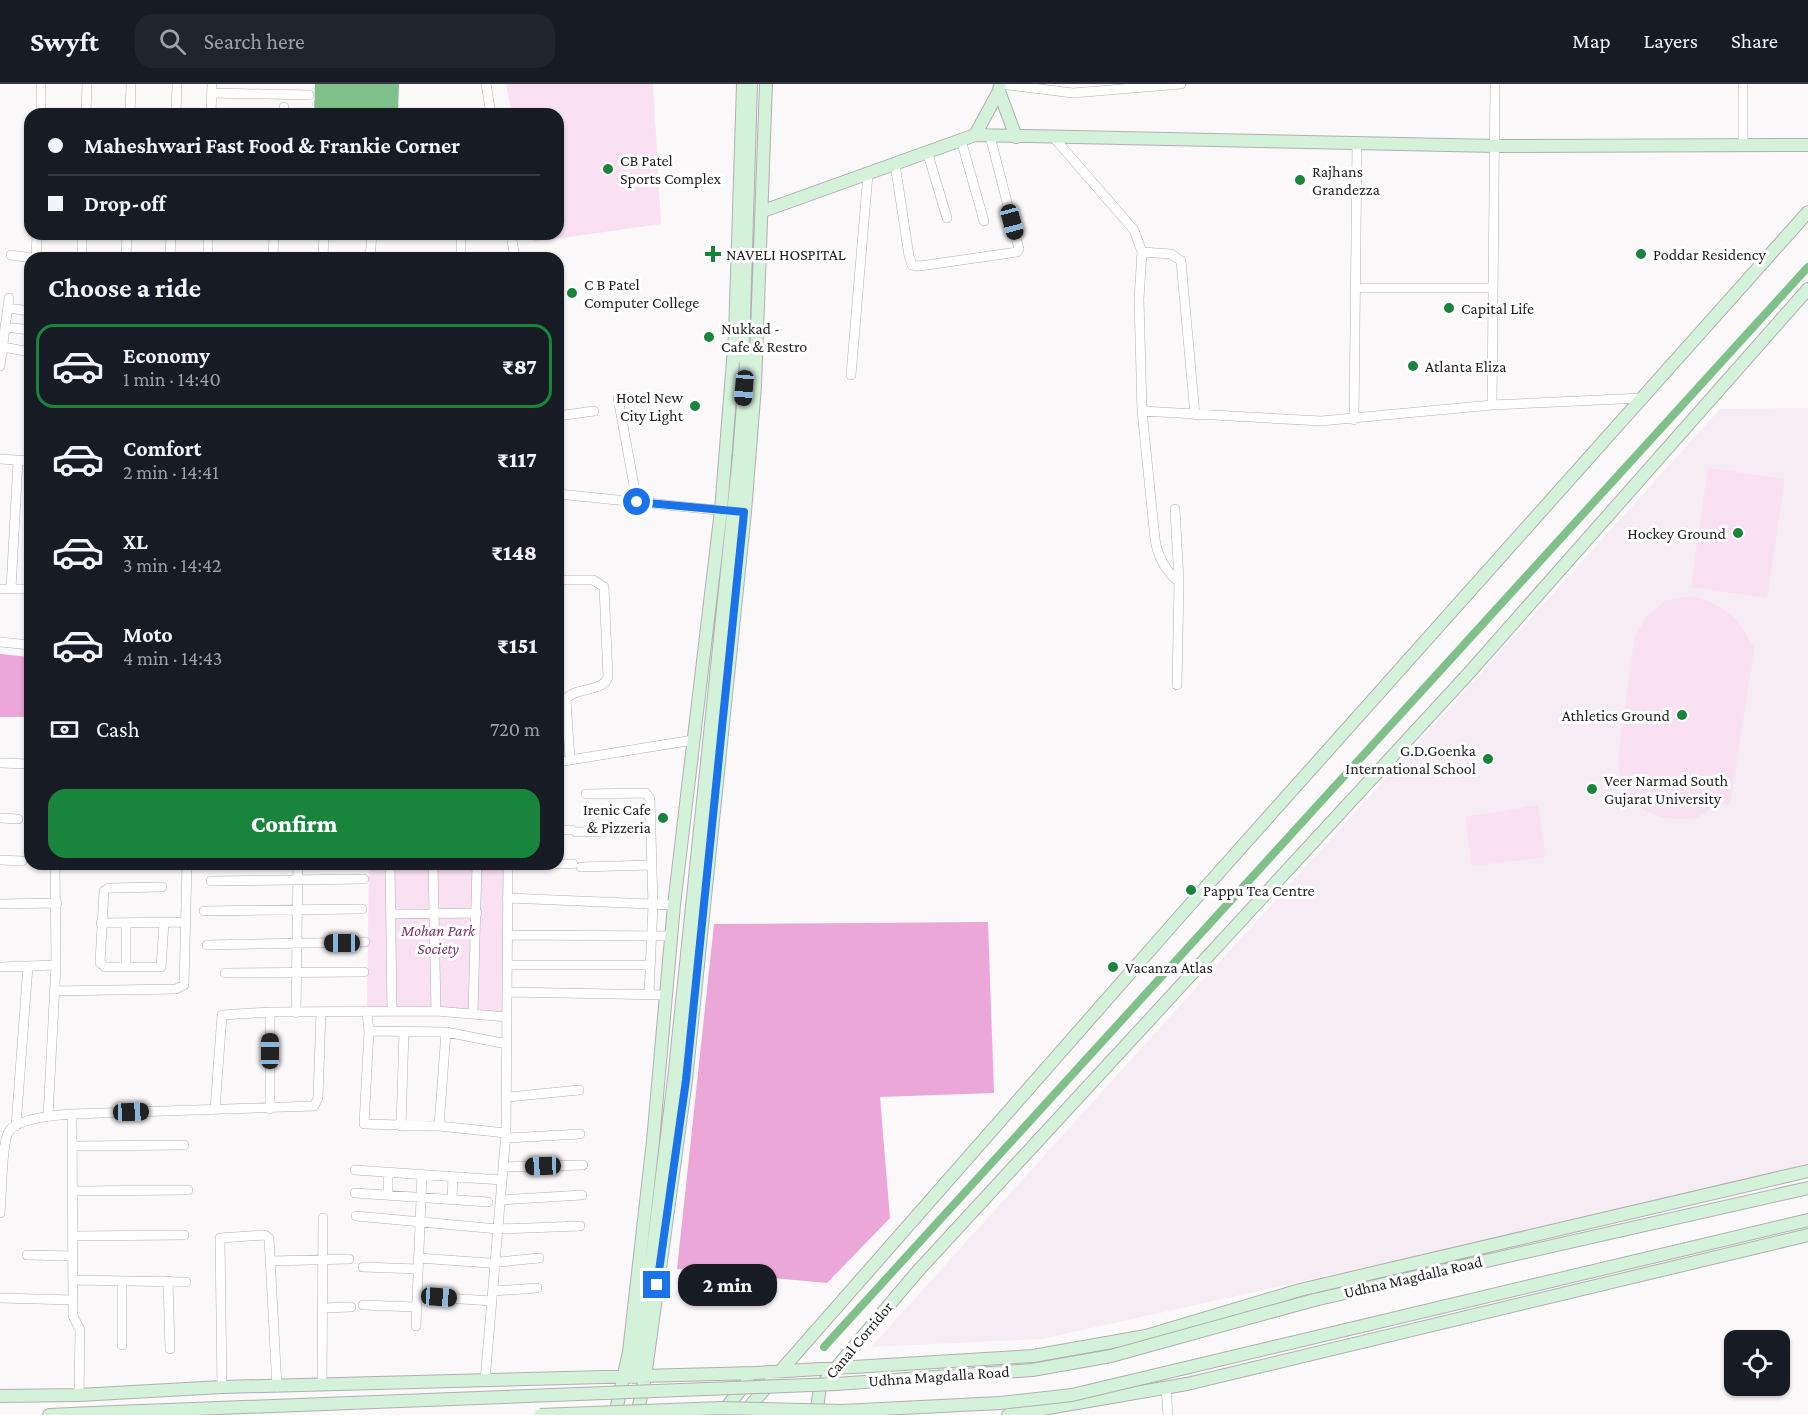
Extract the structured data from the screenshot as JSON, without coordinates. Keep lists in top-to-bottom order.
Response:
{
  "streets": {
    "main road": ["Udhna Magdalla Road", "Canal Corridor"]
  },
  "parks": ["Mohan Park Society"],
  "places": {
    "other": [
      "CB Patel Sports Complex",
      "Rajhans Grandezza",
      "Poddar Residency",
      "C B Patel Computer College",
      "Capital Life",
      "Nukkad - Cafe & Restro",
      "Atlanta Eliza",
      "Hotel New City Light",
      "Hockey Ground",
      "Athletics Ground",
      "G.D.Goenka International School",
      "Veer Narmad South Gujarat University",
      "Irenic Cafe & Pizzeria",
      "Pappu Tea Centre",
      "Vacanza Atlas"
    ],
    "health": ["NAVELI HOSPITAL"]
  },
  "page": {
    "header": "Swyft",
    "search": "Search here",
    "nav": ["Map", "Layers", "Share"],
    "banner": ["Maheshwari Fast Food & Frankie Corner", "Drop-off"],
    "heading": "Choose a ride",
    "list": [
      {
        "name": "Economy",
        "note": "1 min · 14:40",
        "value": "₹87"
      },
      {
        "name": "Comfort",
        "note": "2 min · 14:41",
        "value": "₹117"
      },
      {
        "name": "XL",
        "note": "3 min · 14:42",
        "value": "₹148"
      },
      {
        "name": "Moto",
        "note": "4 min · 14:43",
        "value": "₹151"
      }
    ],
    "pay": ["Cash", "720 m"],
    "buttons": "Confirm",
    "bubble": "2 min"
  }
}
